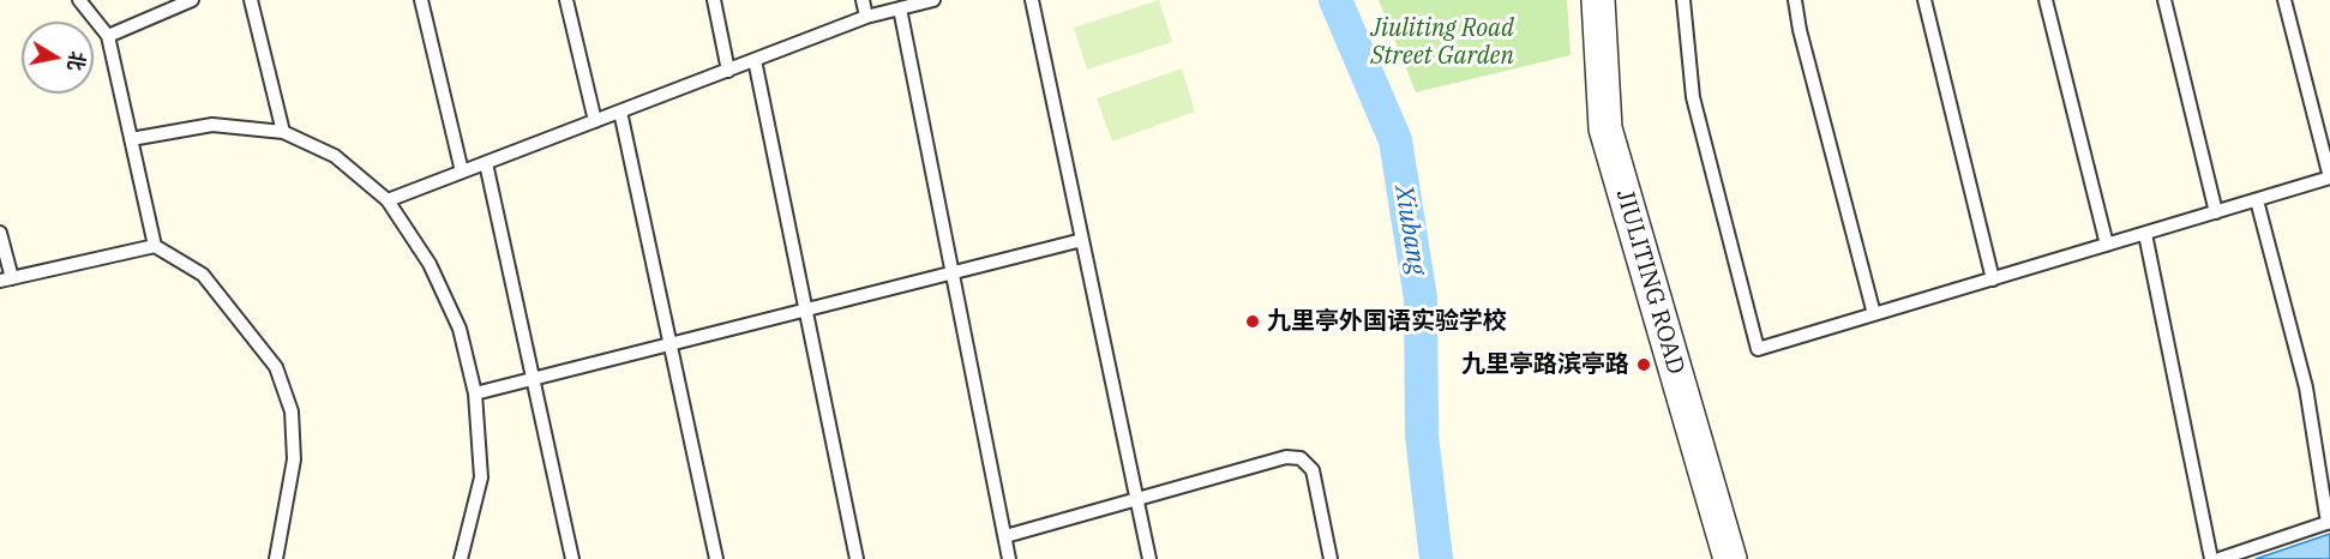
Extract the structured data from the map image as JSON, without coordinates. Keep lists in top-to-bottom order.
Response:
{
  "streets": {
    "street": ["JIULITING ROAD"]
  },
  "water": ["Xiubang"],
  "parks": ["Jiuliting Road Street Garden"],
  "places": ["九里亭外国语实验学校", "九里亭路滨亭路"],
  "north": "right"
}
